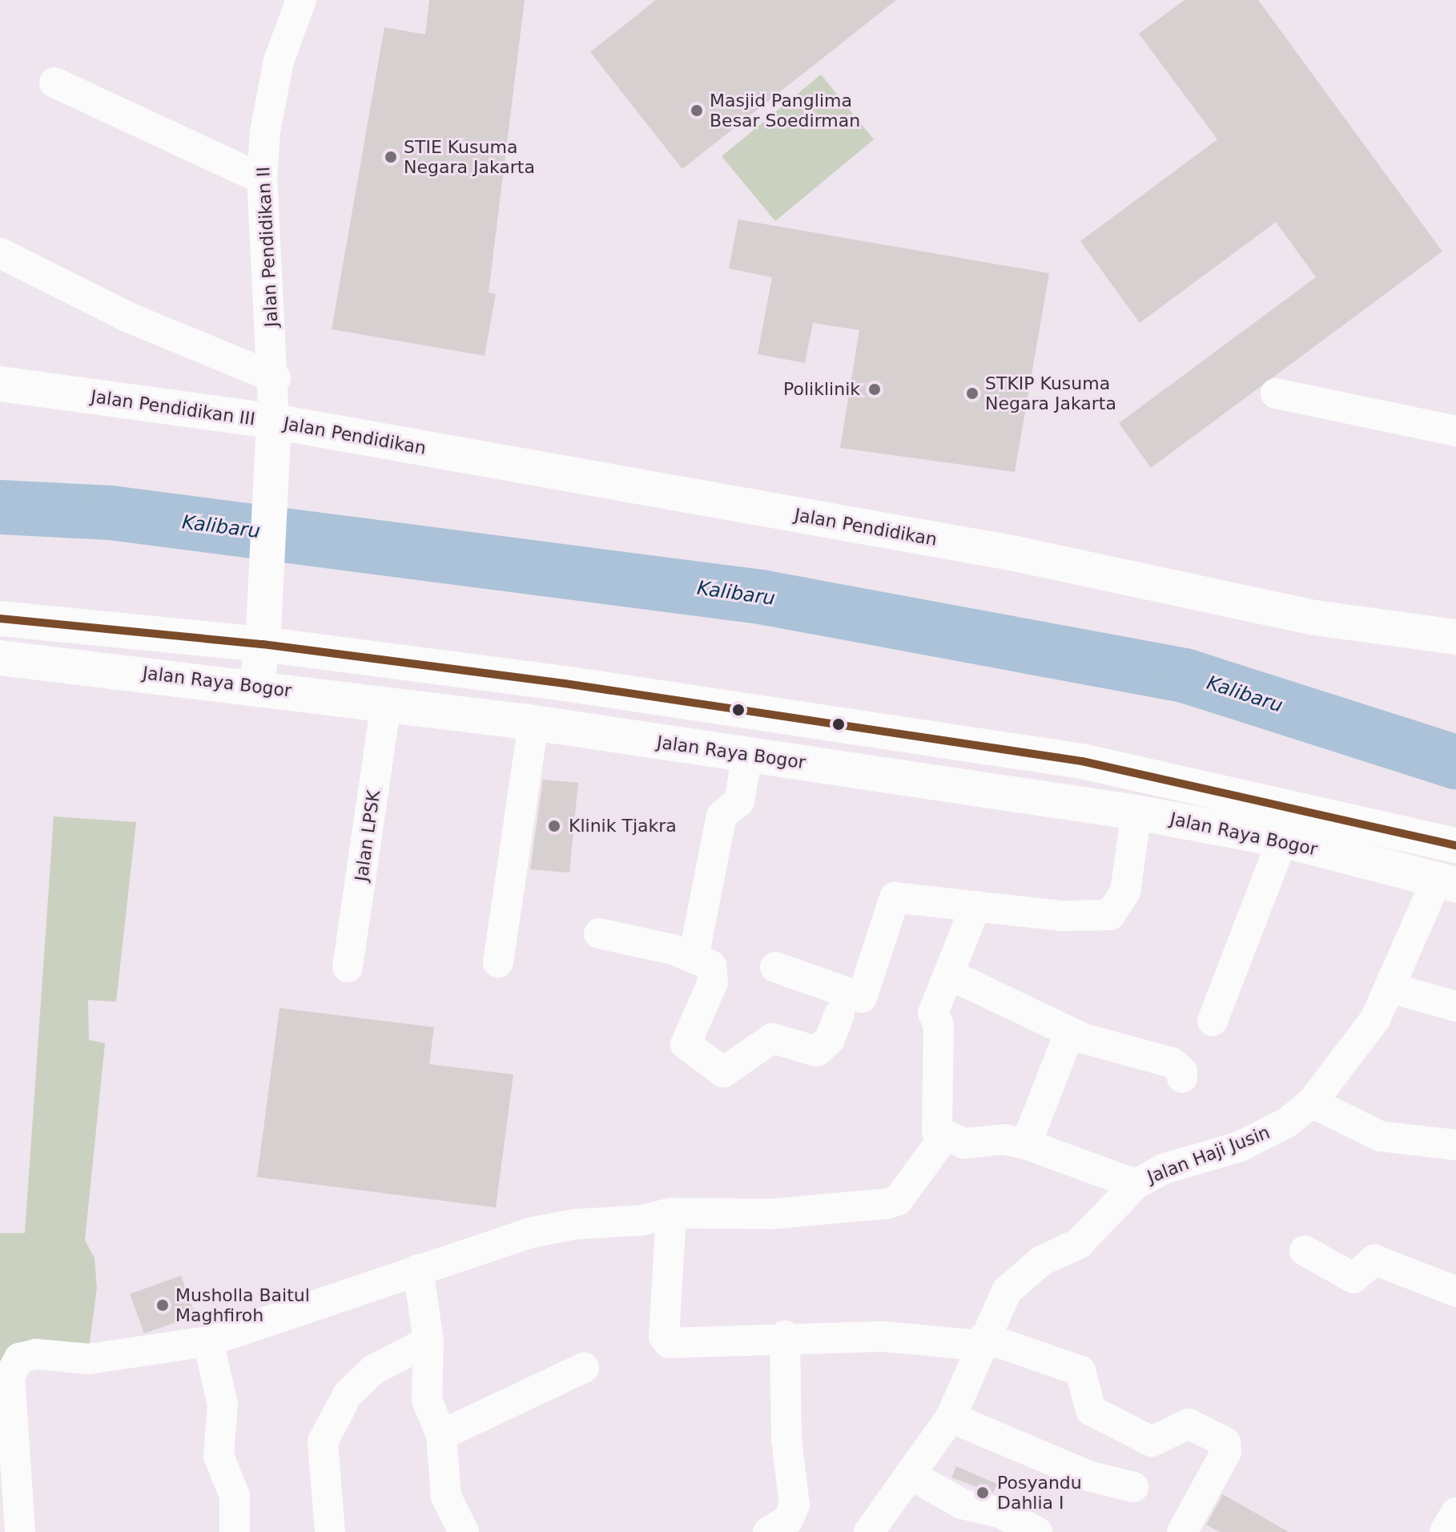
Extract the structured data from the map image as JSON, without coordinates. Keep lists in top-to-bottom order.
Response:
{
  "streets": {
    "main road": ["Jalan Pendidikan III", "Jalan Pendidikan", "Jalan Raya Bogor"],
    "street": ["Jalan Pendidikan II", "Jalan LPSK", "Jalan Haji Jusin"]
  },
  "crossings": [
    ["Jalan Pendidikan II", "Jalan Pendidikan III"],
    ["Jalan Pendidikan II", "Jalan Pendidikan"],
    ["Jalan Pendidikan III", "Jalan Pendidikan"],
    ["Jalan Pendidikan III", "Jalan Raya Bogor"],
    ["Jalan Raya Bogor", "Jalan LPSK"],
    ["Jalan Raya Bogor", "Jalan Haji Jusin"]
  ],
  "water": ["Kalibaru"],
  "places": [
    "Masjid Panglima Besar Soedirman",
    "STIE Kusuma Negara Jakarta",
    "Poliklinik",
    "STKIP Kusuma Negara Jakarta",
    "Klinik Tjakra",
    "Musholla Baitul Maghfiroh",
    "Posyandu Dahlia I"
  ]
}
